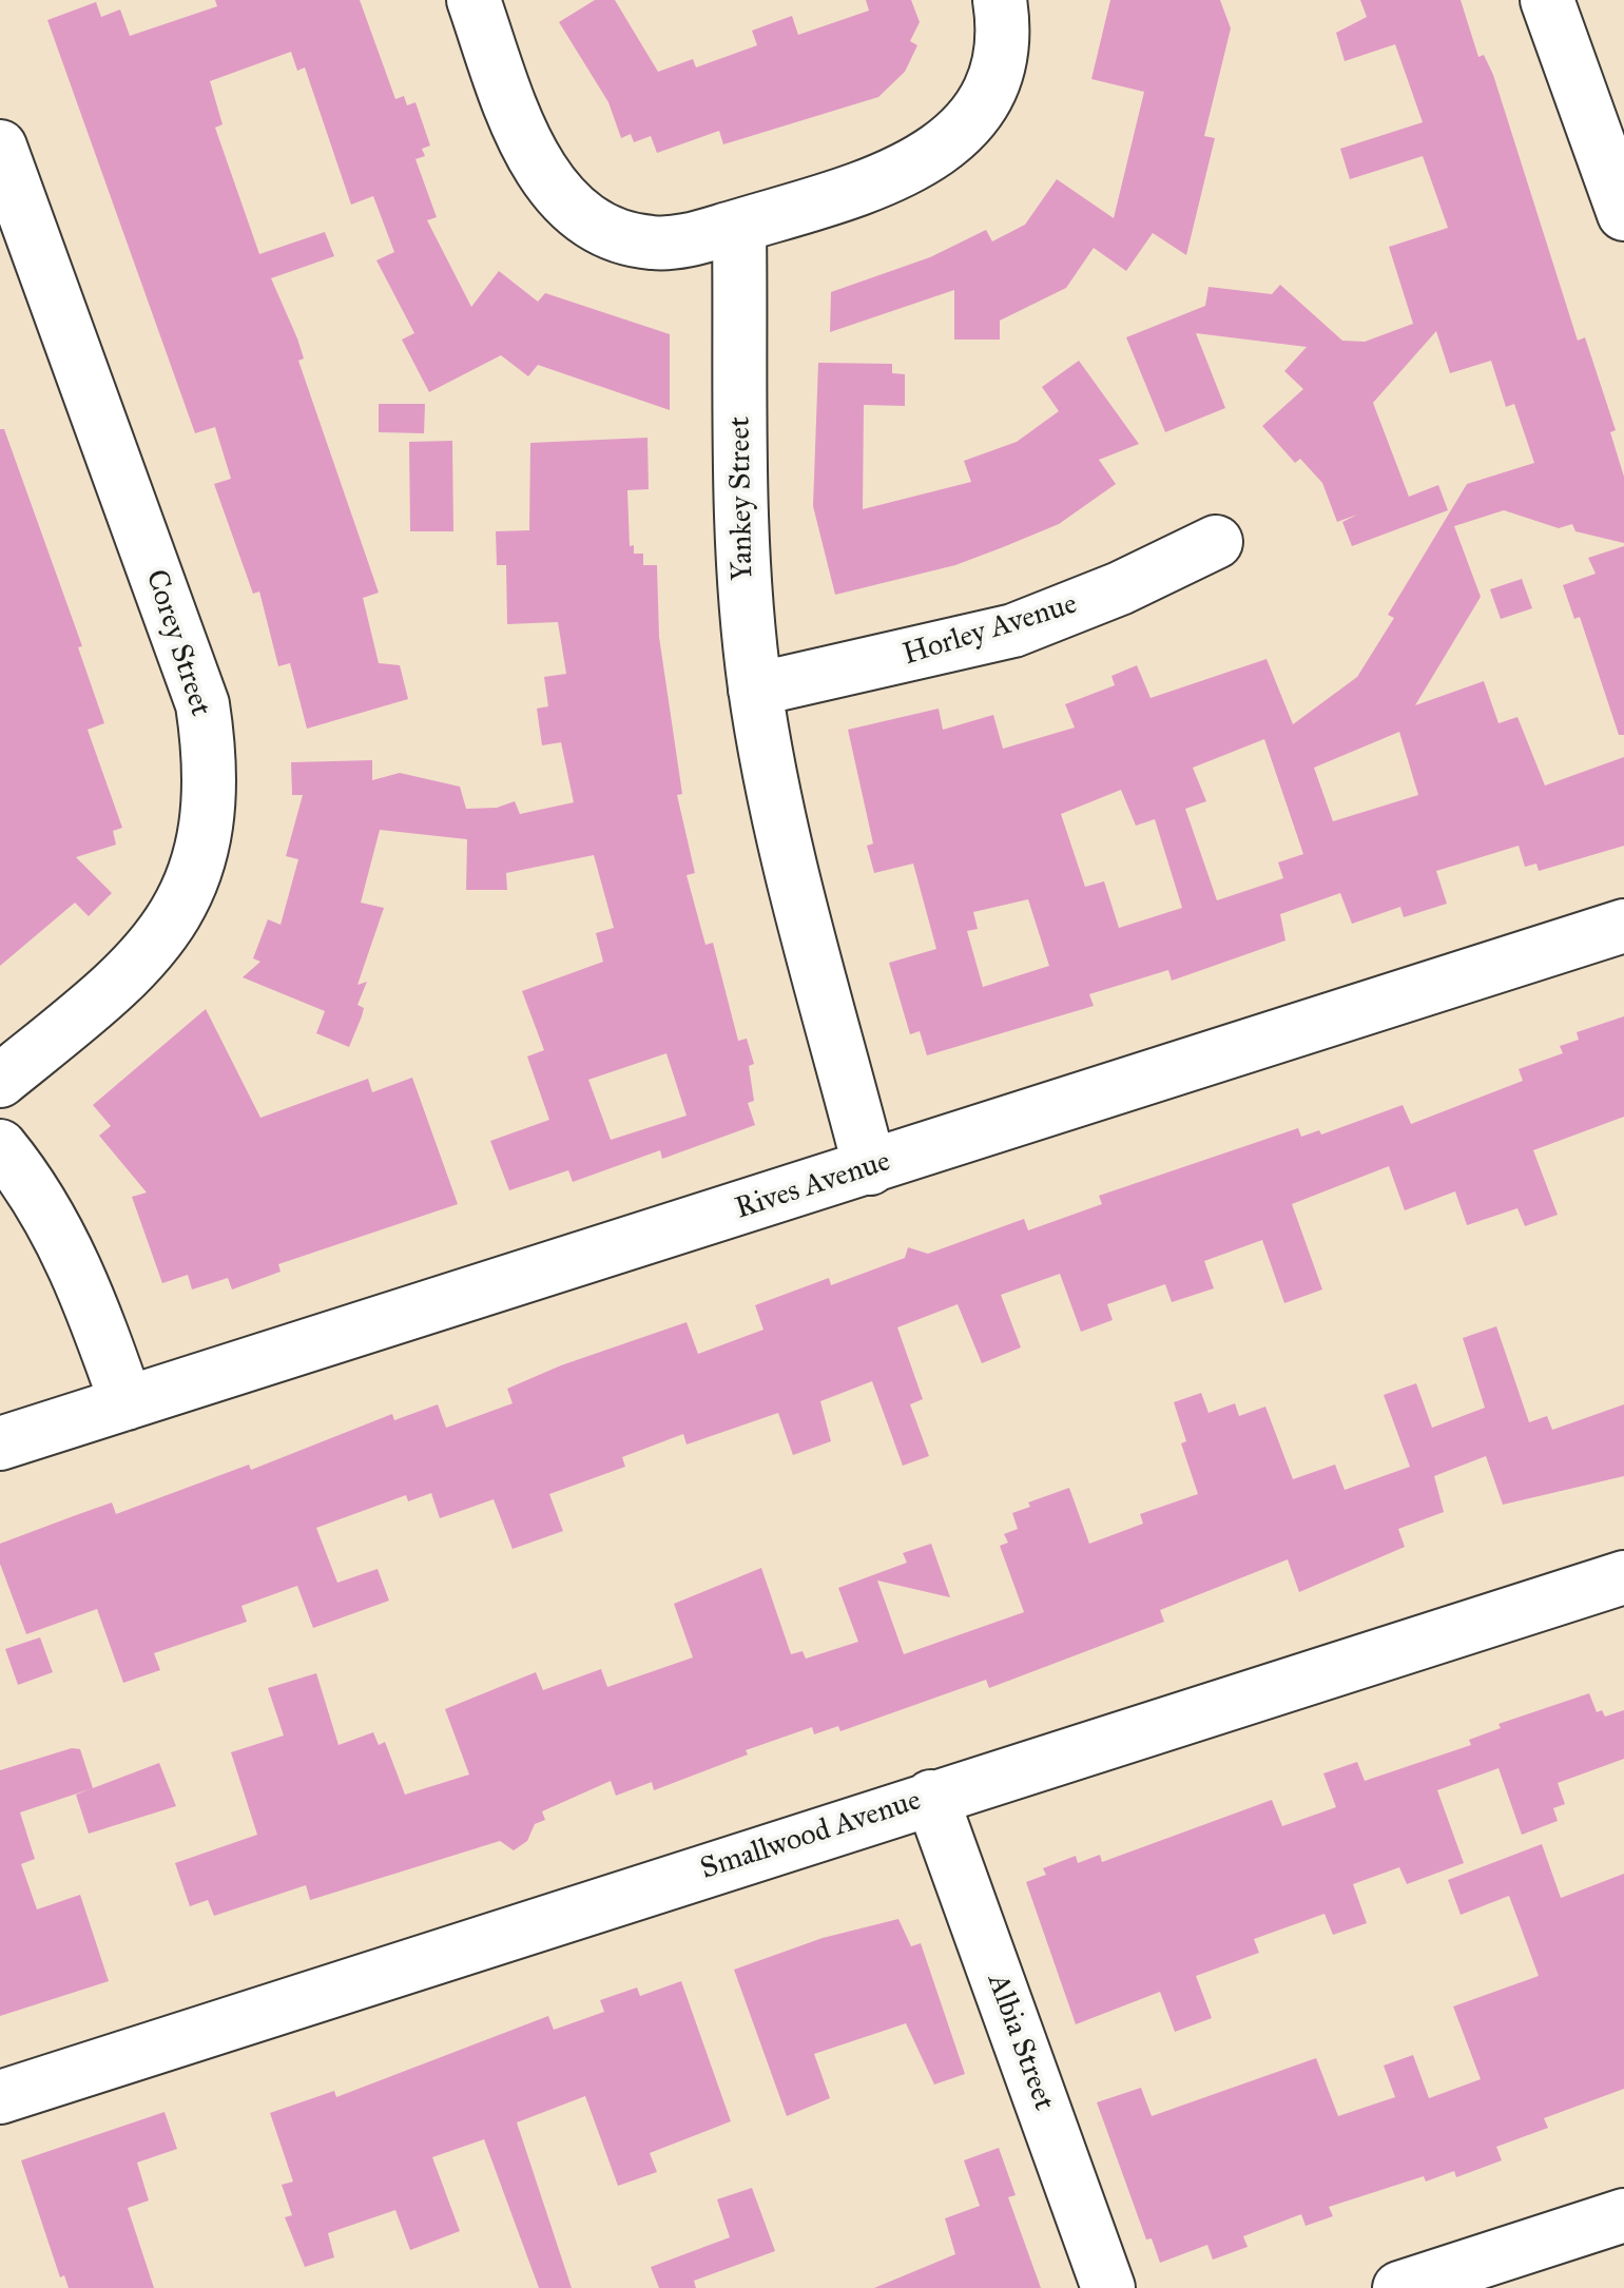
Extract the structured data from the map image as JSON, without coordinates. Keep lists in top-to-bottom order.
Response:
{
  "streets": {
    "street": [
      "Yankey Street",
      "Horley Avenue",
      "Corey Street",
      "Rives Avenue",
      "Smallwood Avenue",
      "Albia Street"
    ]
  },
  "crossings": [
    ["Yankey Street", "Horley Avenue"],
    ["Yankey Street", "Rives Avenue"],
    ["Smallwood Avenue", "Albia Street"]
  ]
}
